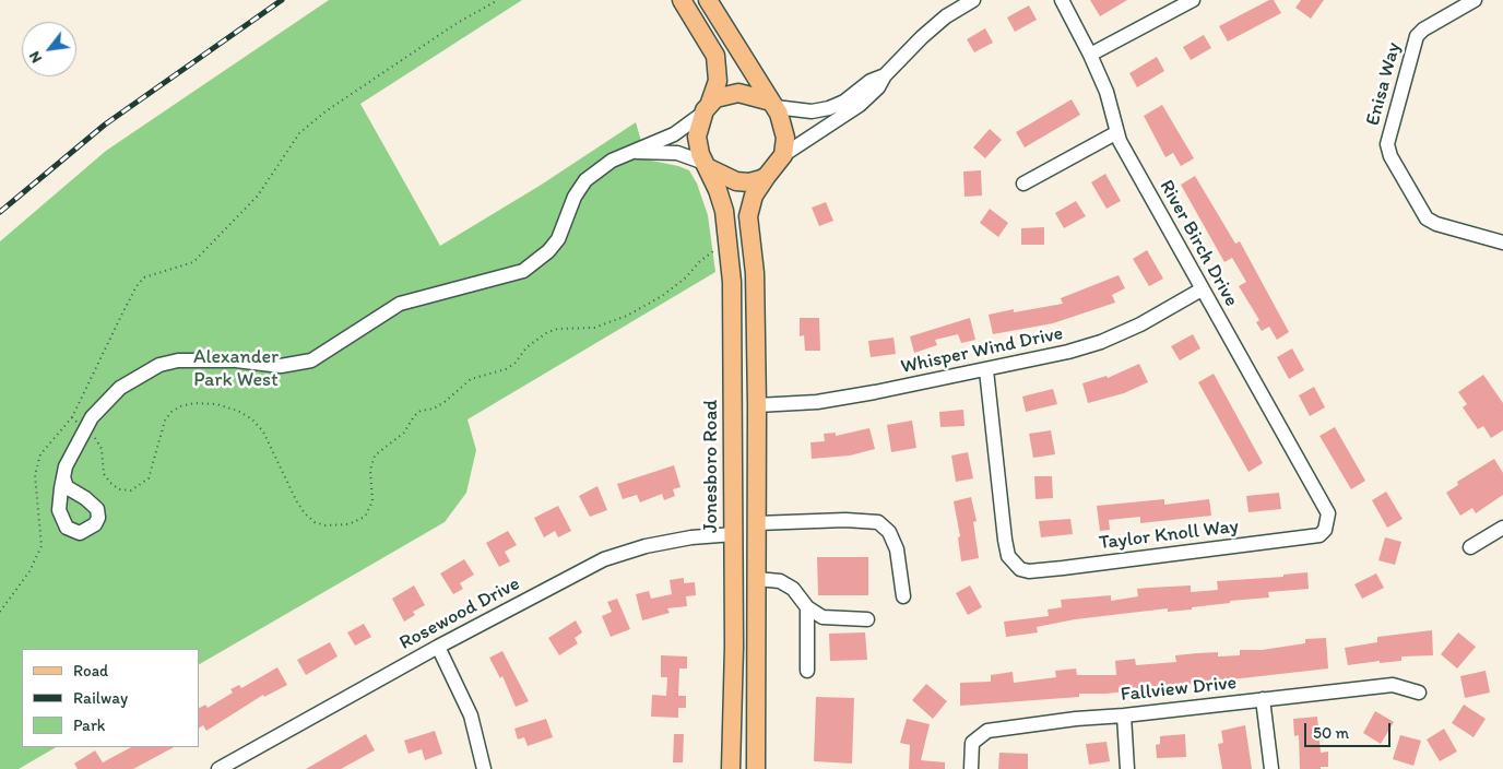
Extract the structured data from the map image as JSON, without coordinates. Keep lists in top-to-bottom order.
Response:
{
  "streets": {
    "main road": ["Jonesboro Road"],
    "street": [
      "Enisa Way",
      "River Birch Drive",
      "Whisper Wind Drive",
      "Taylor Knoll Way",
      "Rosewood Drive",
      "Fallview Drive"
    ]
  },
  "crossings": [
    ["River Birch Drive", "Whisper Wind Drive"],
    ["River Birch Drive", "Taylor Knoll Way"],
    ["Whisper Wind Drive", "Taylor Knoll Way"],
    ["Jonesboro Road", "Rosewood Drive"]
  ],
  "parks": ["Alexander Park West"],
  "legend": ["Road", "Railway", "Park"],
  "scale_bar": "50 m",
  "north": "bottom left"
}
